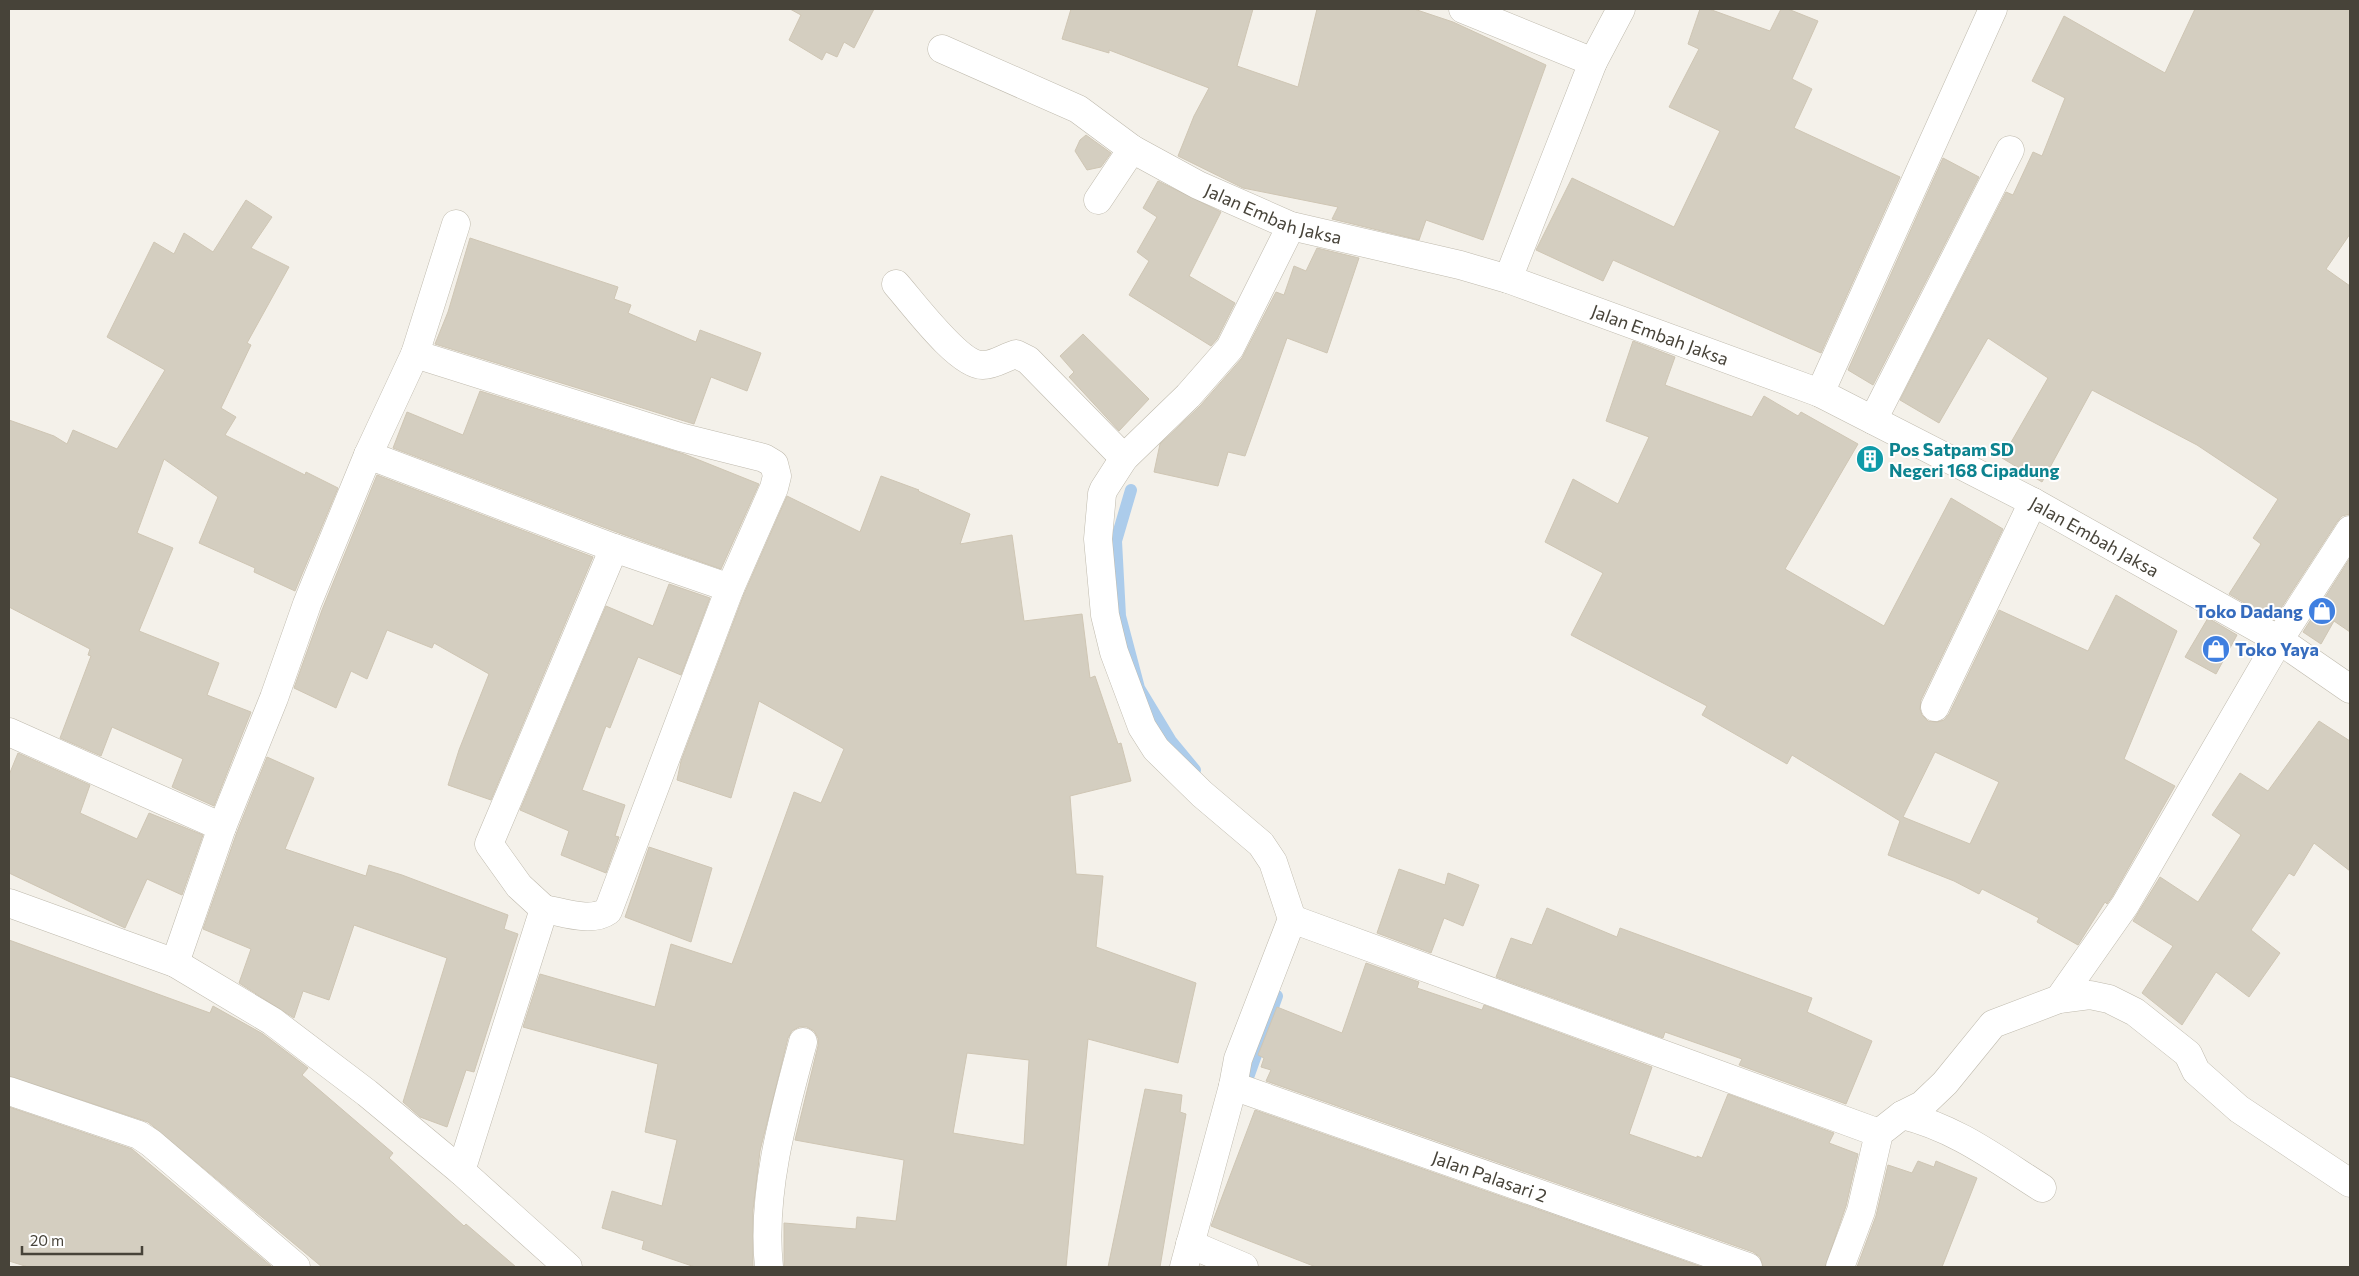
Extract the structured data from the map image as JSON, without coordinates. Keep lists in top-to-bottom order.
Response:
{
  "streets": {
    "street": ["Jalan Embah Jaksa", "Jalan Palasari 2"]
  },
  "places": {
    "building": ["Pos Satpam SD Negeri 168 Cipadung"],
    "shop": ["Toko Dadang", "Toko Yaya"]
  },
  "scale_bar": "20 m"
}
